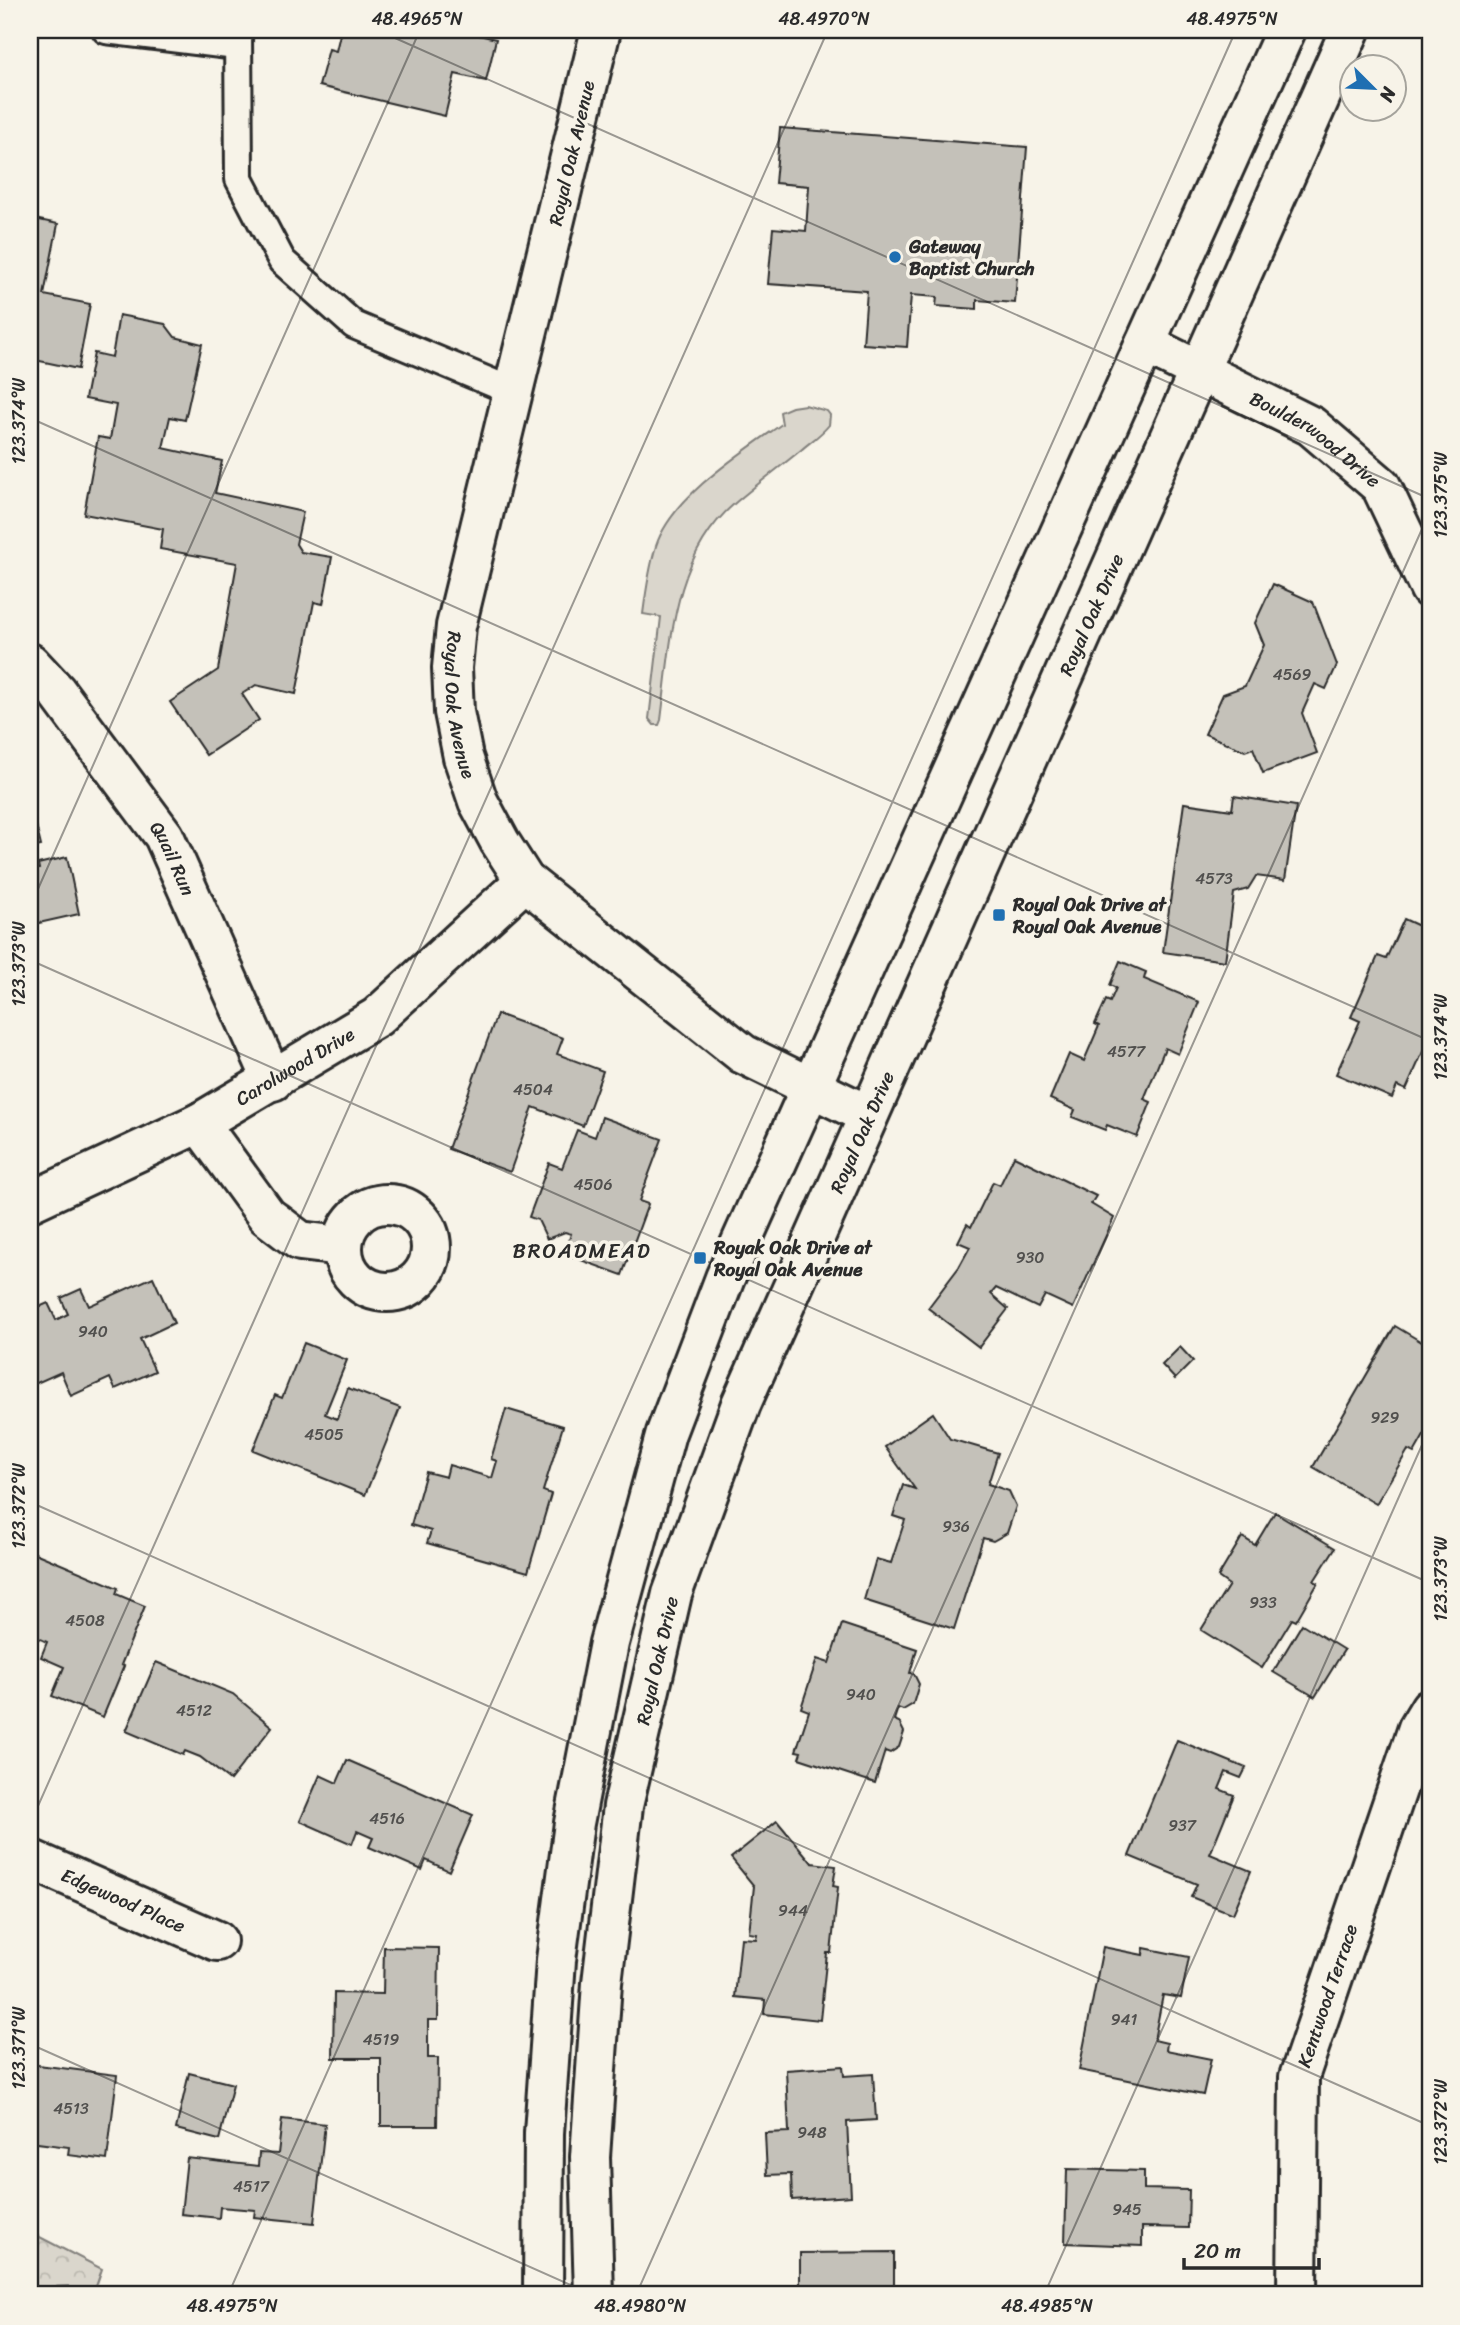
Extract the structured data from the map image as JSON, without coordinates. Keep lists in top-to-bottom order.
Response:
{
  "streets": {
    "main road": [
      "Royal Oak Avenue",
      "Boulderwood Drive",
      "Royal Oak Drive",
      "Quail Run",
      "Carolwood Drive",
      "Edgewood Place",
      "Kentwood Terrace"
    ]
  },
  "crossings": [
    ["Royal Oak Avenue", "Royal Oak Drive"],
    ["Royal Oak Avenue", "Carolwood Drive"],
    ["Boulderwood Drive", "Royal Oak Drive"],
    ["Quail Run", "Carolwood Drive"]
  ],
  "districts": ["BROADMEAD"],
  "places": {
    "other": ["Gateway Baptist Church"],
    "transit": ["Royal Oak Drive at Royal Oak Avenue", "Royak Oak Drive at Royal Oak Avenue"]
  },
  "house_numbers": [
    "4569",
    "4573",
    "4577",
    "4504",
    "4506",
    "930",
    "940",
    "929",
    "4505",
    "936",
    "933",
    "4508",
    "940",
    "4512",
    "4516",
    "937",
    "944",
    "941",
    "4519",
    "4513",
    "948",
    "4517",
    "945"
  ],
  "scale_bar": "20 m",
  "north": "bottom right",
  "coordinates": [
    "48.4965°N",
    "48.4970°N",
    "48.4975°N",
    "123.374°W",
    "123.375°W",
    "123.373°W",
    "123.372°W",
    "123.371°W",
    "48.4980°N",
    "48.4985°N"
  ]
}
